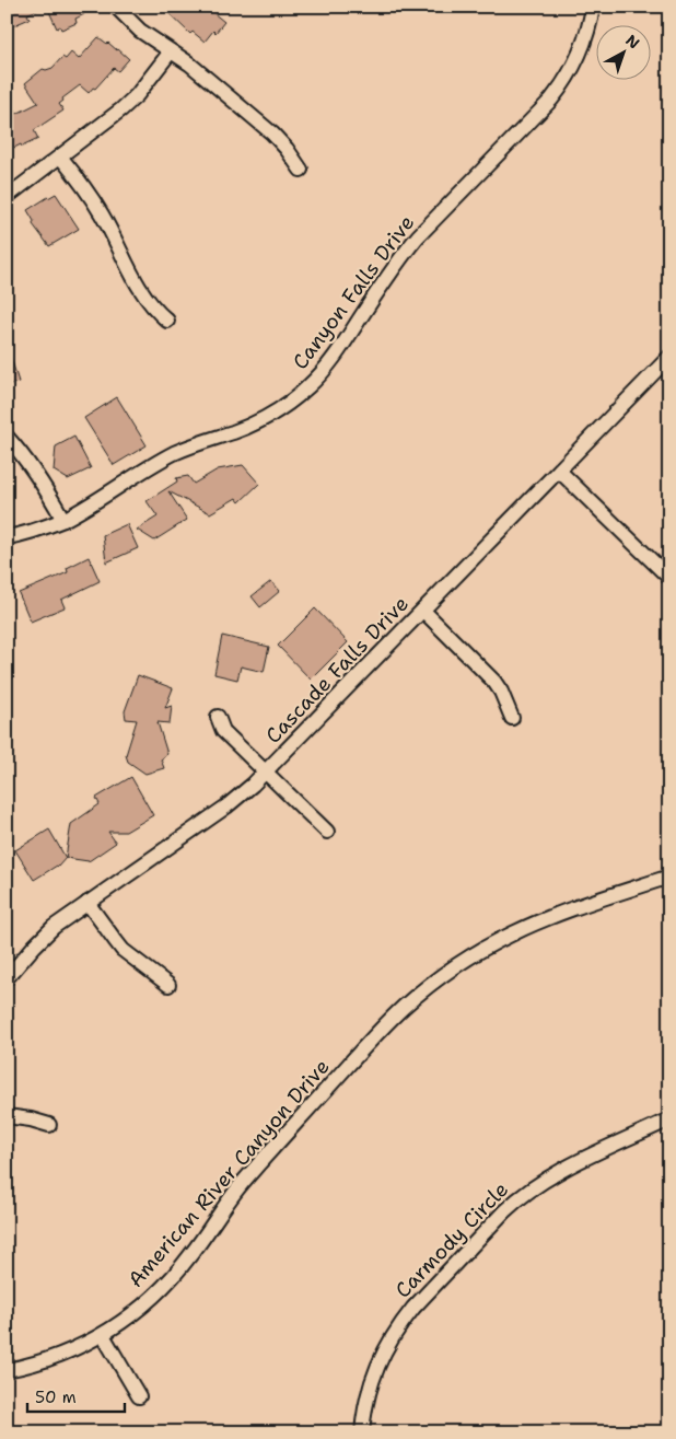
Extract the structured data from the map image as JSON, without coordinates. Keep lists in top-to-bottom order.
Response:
{
  "streets": {
    "street": [
      "Canyon Falls Drive",
      "Cascade Falls Drive",
      "American River Canyon Drive",
      "Carmody Circle"
    ]
  },
  "scale_bar": "50 m",
  "north": "top right"
}
